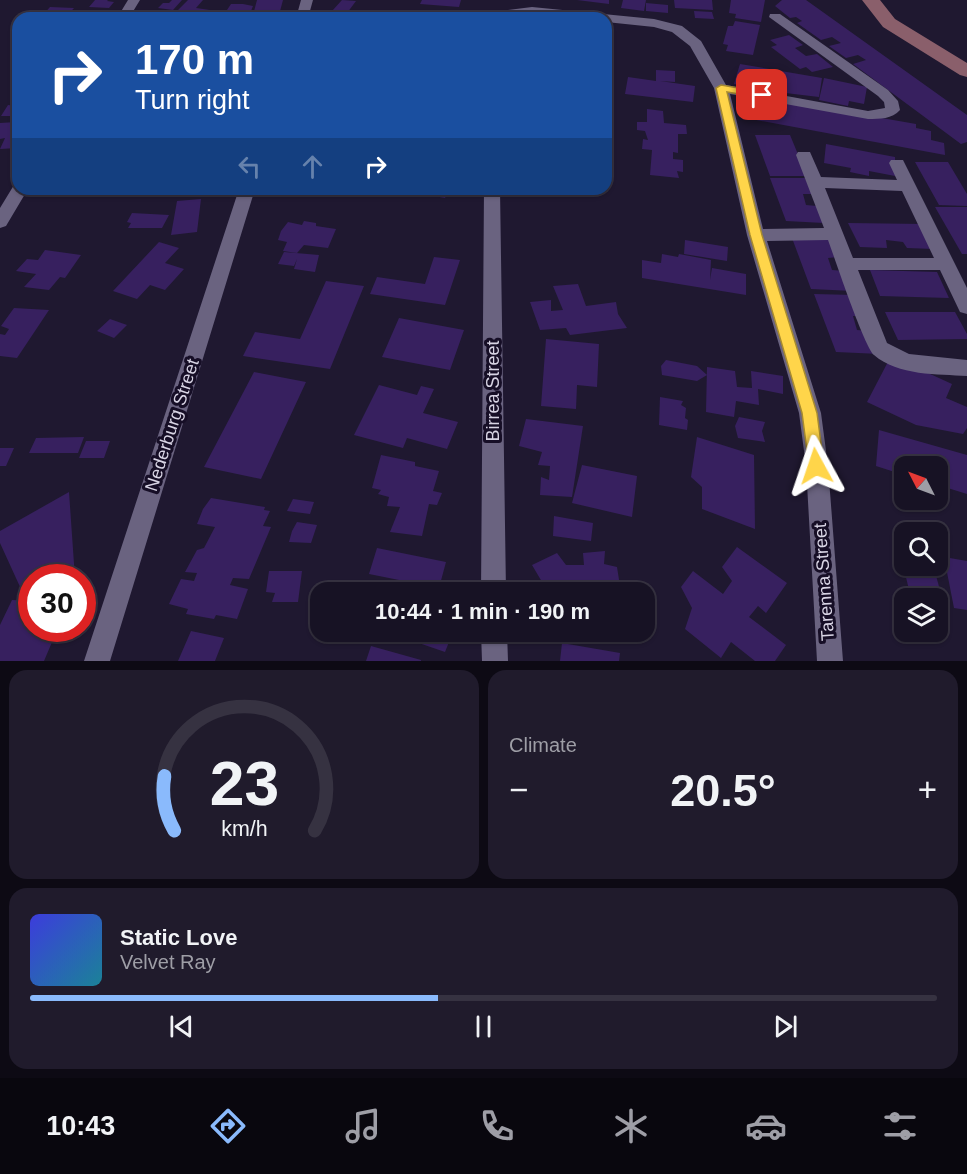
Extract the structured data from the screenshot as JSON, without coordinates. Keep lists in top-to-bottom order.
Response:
{
  "streets": {
    "street": ["Birrea Street", "Nederburg Street", "Tarenna Street"]
  },
  "north": "top left",
  "page": {
    "turn": ["170 m", "Turn right"],
    "limit": "30",
    "trip": "10:44 · 1 min · 190 m",
    "tile": "Climate",
    "heat": ["−", "20.5°", "+"],
    "song": ["Static Love", "Velvet Ray"],
    "tabs": "10:43",
    "gauge": ["23", "km/h"]
  }
}
